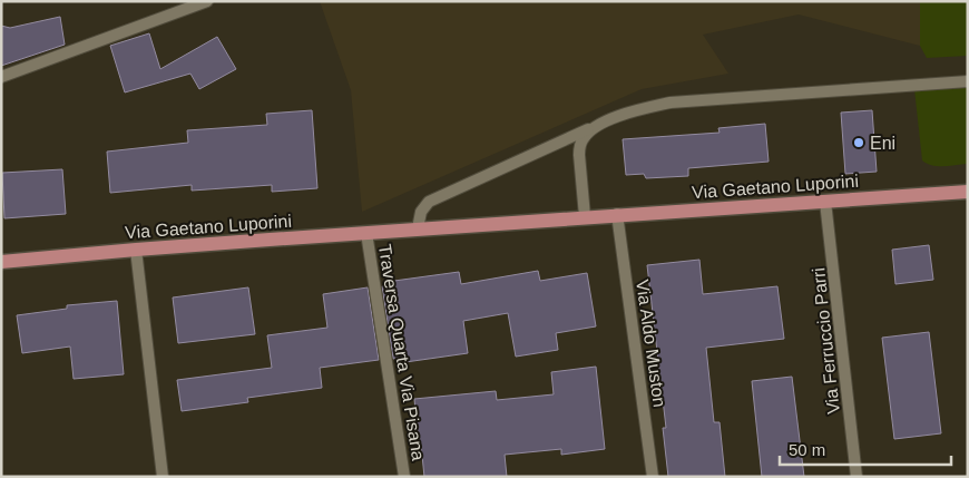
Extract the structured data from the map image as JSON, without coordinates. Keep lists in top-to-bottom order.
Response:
{
  "streets": {
    "main road": ["Via Gaetano Luporini"],
    "street": ["Via Ferruccio Parri", "Via Aldo Muston", "Traversa Quarta Via Pisana"]
  },
  "crossings": [
    ["Via Gaetano Luporini", "Via Ferruccio Parri"],
    ["Via Gaetano Luporini", "Via Aldo Muston"],
    ["Via Gaetano Luporini", "Traversa Quarta Via Pisana"]
  ],
  "places": ["Eni"],
  "scale_bar": "50 m"
}
